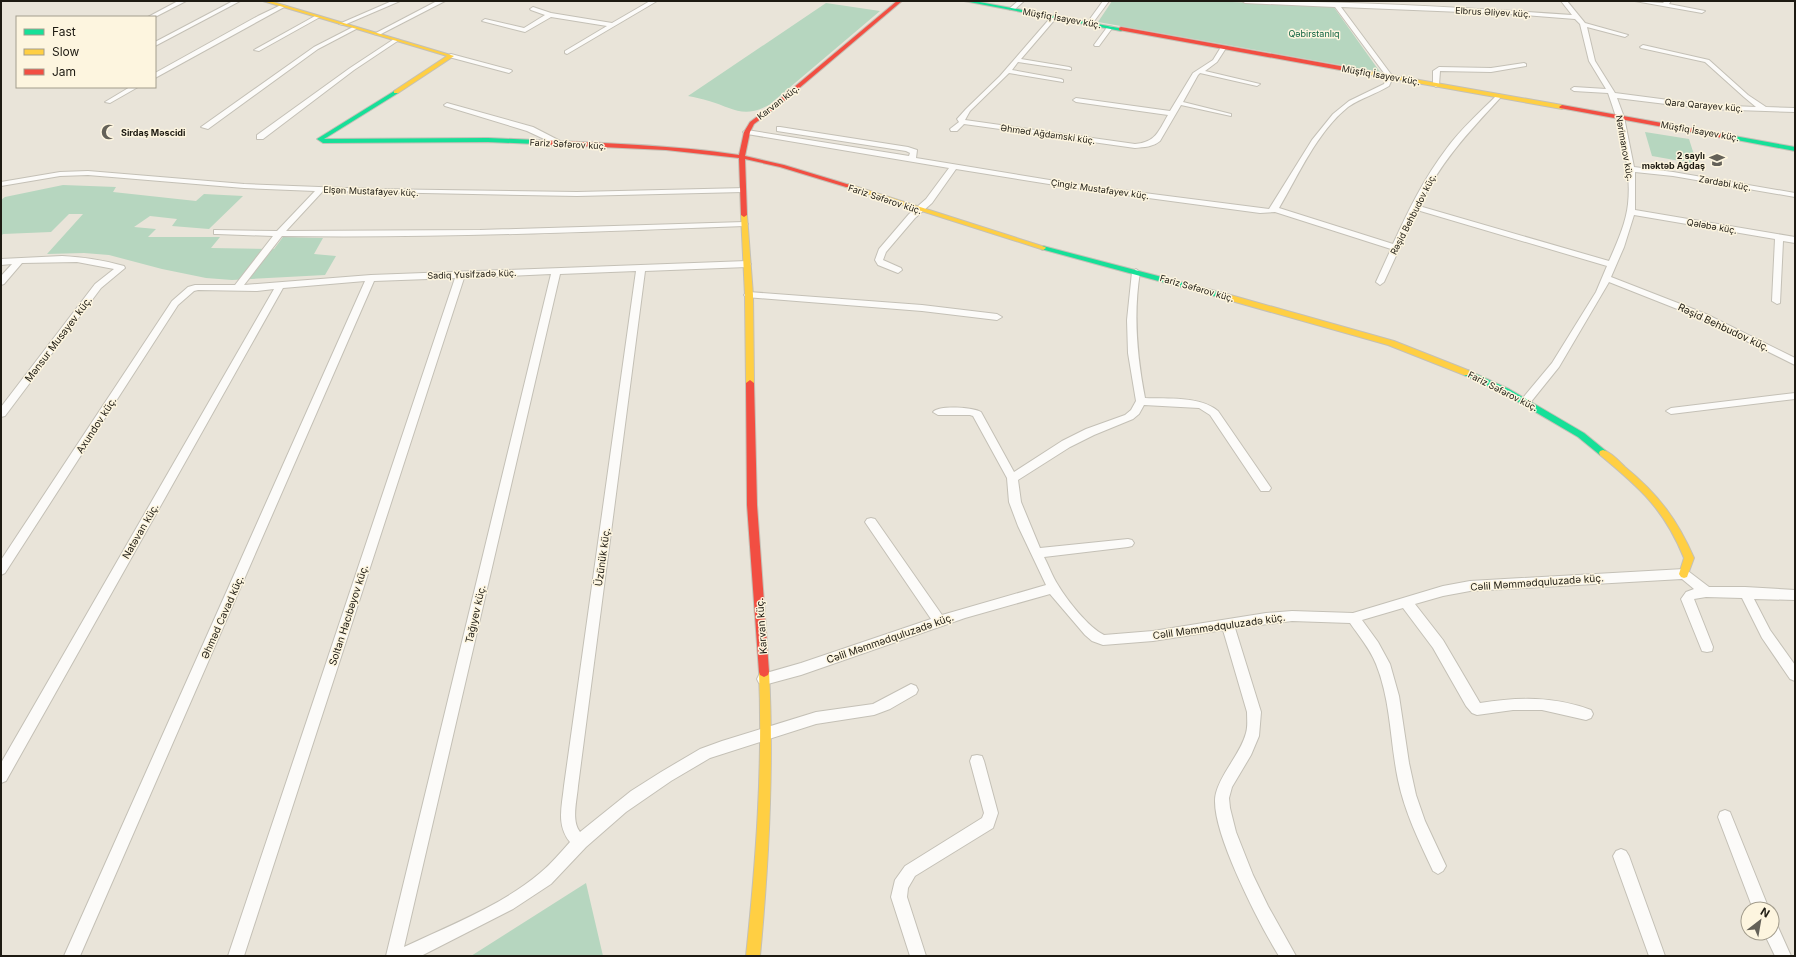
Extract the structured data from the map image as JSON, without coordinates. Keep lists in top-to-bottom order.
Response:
{
  "streets": {
    "street": [
      "Elbrus Əliyev küç.",
      "Müşfiq İsayev küç.",
      "Karvan küç.",
      "Qara Qarayev küç.",
      "Əhməd Ağdamski küç.",
      "Fariz Səfərov küç.",
      "Nərimanov küç.",
      "Zərdabi küç.",
      "Çingiz Mustafayev küç.",
      "Elşən Mustafayev küç.",
      "Rəşid Behbudov küç.",
      "Qələbə küç.",
      "Sadiq Yusifzadə küç.",
      "Mənsur Musayev küç.",
      "Axundov küç.",
      "Natəvan küç.",
      "Üzünük küç.",
      "Cəlil Məmmədquluzadə küç.",
      "Tağıyev küç.",
      "Soltan Hacıbəyov küç.",
      "Əhməd Cavad küç."
    ]
  },
  "crossings": [
    ["Elbrus Əliyev küç.", "Nərimanov küç."],
    ["Müşfiq İsayev küç.", "Əhməd Ağdamski küç."],
    ["Müşfiq İsayev küç.", "Nərimanov küç."],
    ["Müşfiq İsayev küç.", "Rəşid Behbudov küç."],
    ["Karvan küç.", "Fariz Səfərov küç."],
    ["Karvan küç.", "Çingiz Mustafayev küç."],
    ["Karvan küç.", "Elşən Mustafayev küç."],
    ["Karvan küç.", "Sadiq Yusifzadə küç."],
    ["Karvan küç.", "Cəlil Məmmədquluzadə küç."],
    ["Qara Qarayev küç.", "Nərimanov küç."],
    ["Fariz Səfərov küç.", "Nərimanov küç."],
    ["Fariz Səfərov küç.", "Cəlil Məmmədquluzadə küç."],
    ["Nərimanov küç.", "Zərdabi küç."],
    ["Nərimanov küç.", "Rəşid Behbudov küç."],
    ["Nərimanov küç.", "Qələbə küç."],
    ["Sadiq Yusifzadə küç.", "Axundov küç."],
    ["Sadiq Yusifzadə küç.", "Natəvan küç."],
    ["Sadiq Yusifzadə küç.", "Üzünük küç."],
    ["Sadiq Yusifzadə küç.", "Tağıyev küç."],
    ["Sadiq Yusifzadə küç.", "Soltan Hacıbəyov küç."],
    ["Sadiq Yusifzadə küç.", "Əhməd Cavad küç."]
  ],
  "parks": ["Qəbirstanlıq"],
  "places": {
    "mosque": ["Sirdaş Məscidi"],
    "school or university": ["2 saylı məktəb Ağdaş"]
  },
  "legend": ["Fast", "Slow", "Jam"],
  "north": "top right"
}
